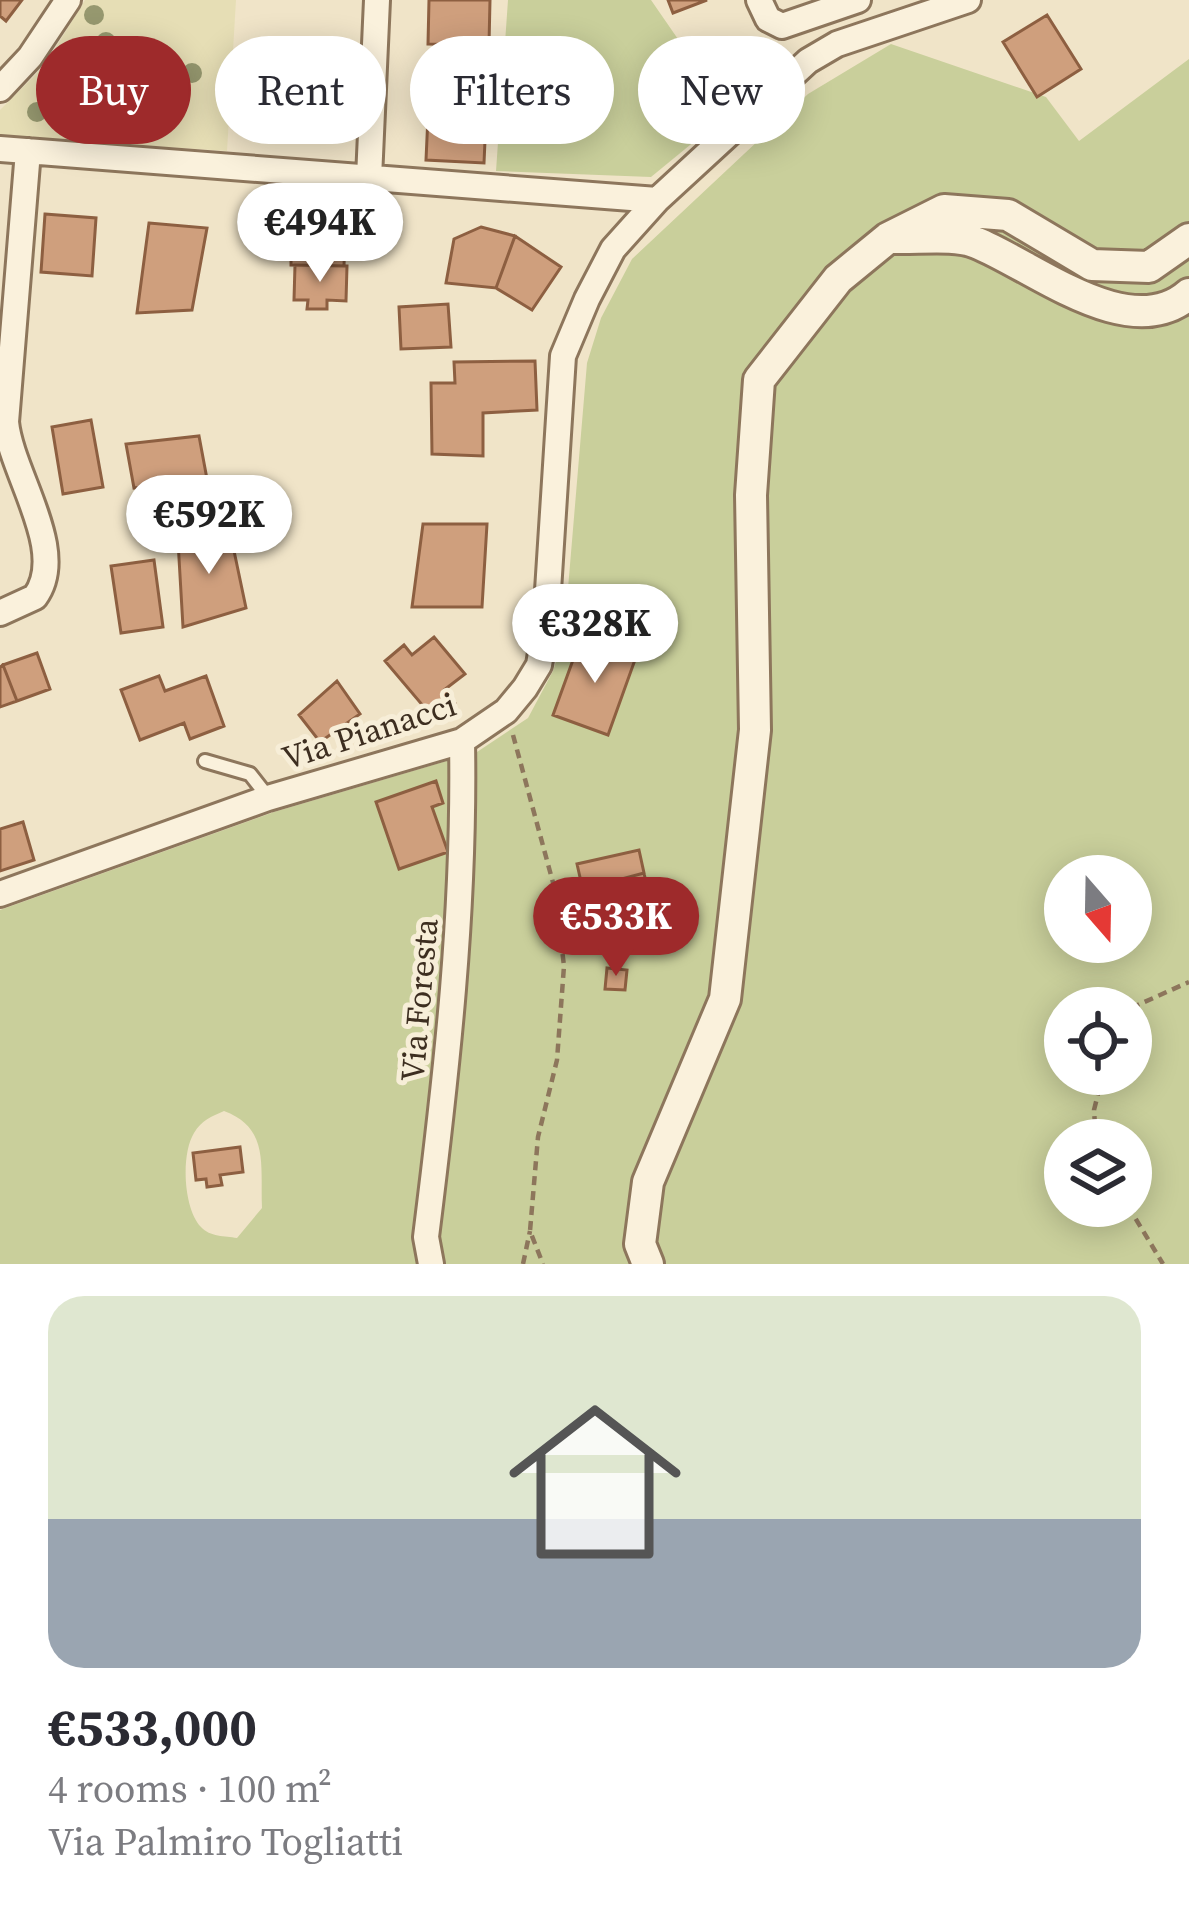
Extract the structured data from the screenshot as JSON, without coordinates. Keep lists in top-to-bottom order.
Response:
{
  "streets": {
    "street": ["Via Pianacci", "Via Foresta"]
  },
  "crossings": [
    ["Via Pianacci", "Via Foresta"]
  ],
  "north": "bottom",
  "page": {
    "chip": [
      "Buy",
      "Rent",
      "Filters",
      "New"
    ],
    "price": [
      "€494K",
      "€592K",
      "€328K",
      "€533K"
    ],
    "list": [
      {
        "name": "€533,000",
        "note": "4 rooms · 100 m² · Via Palmiro Togliatti"
      }
    ]
  }
}
